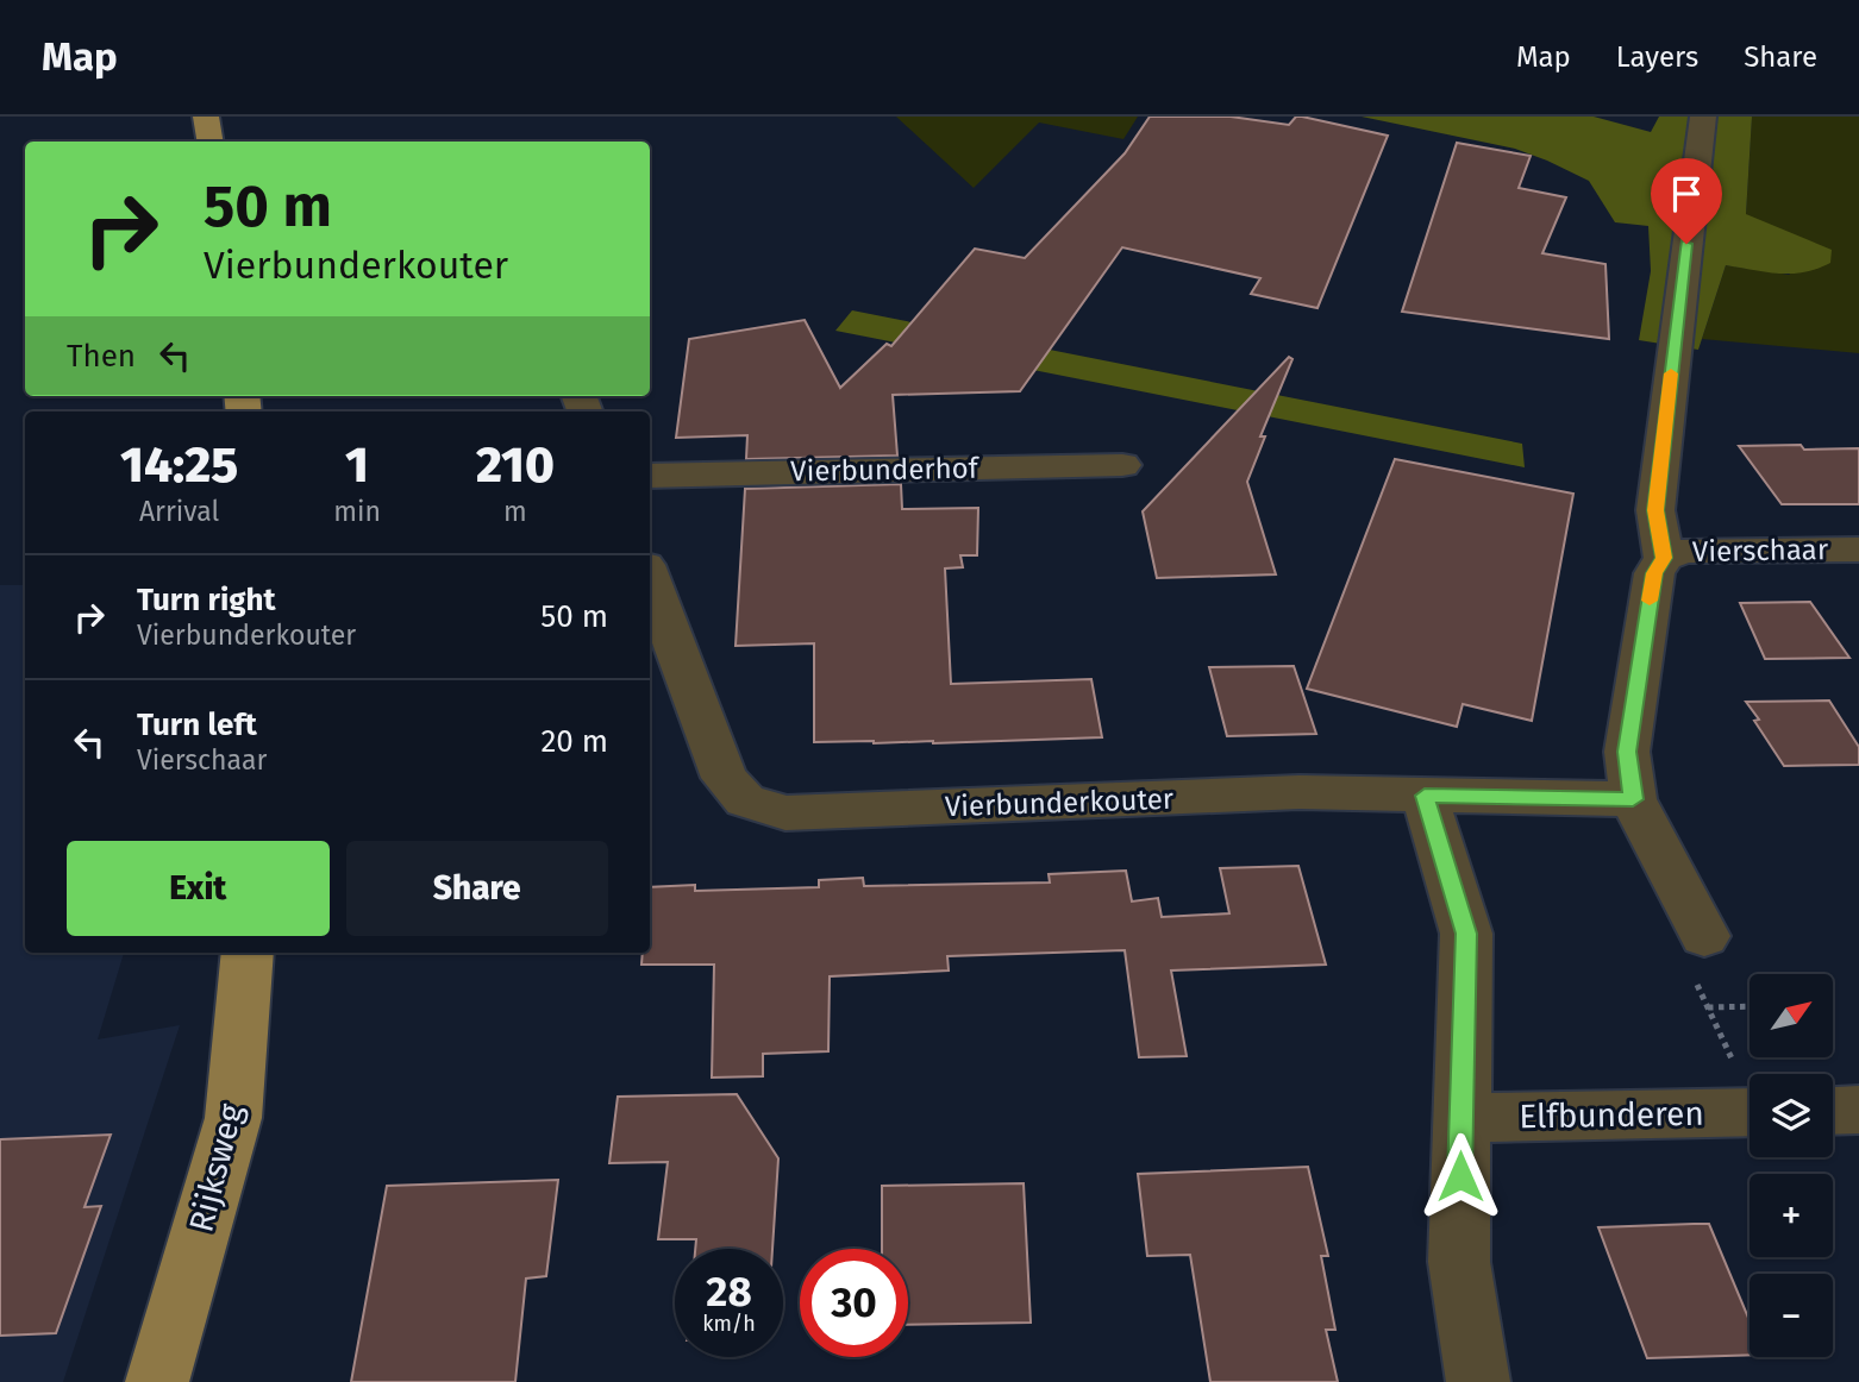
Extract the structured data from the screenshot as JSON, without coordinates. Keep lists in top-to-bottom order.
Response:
{
  "streets": {
    "main road": ["Rijksweg"],
    "street": [
      "Vierbunderhof",
      "Vierschaar",
      "Vierbunderkouter",
      "Elfbunderen"
    ]
  },
  "crossings": [
    ["Vierschaar", "Vierbunderkouter"]
  ],
  "north": "top right",
  "page": {
    "header": "Map",
    "nav": ["Map", "Layers", "Share"],
    "turn": ["50 m", "Vierbunderkouter"],
    "then": "Then",
    "eta": [
      "14:25",
      "Arrival",
      "1",
      "min",
      "210",
      "m"
    ],
    "list": [
      {
        "name": "Turn right",
        "note": "Vierbunderkouter",
        "value": "50 m"
      },
      {
        "name": "Turn left",
        "note": "Vierschaar",
        "value": "20 m"
      }
    ],
    "buttons": ["Exit", "Share"],
    "map_buttons": ["+", "−"],
    "speed": "28 km/h",
    "limit": "30"
  }
}
